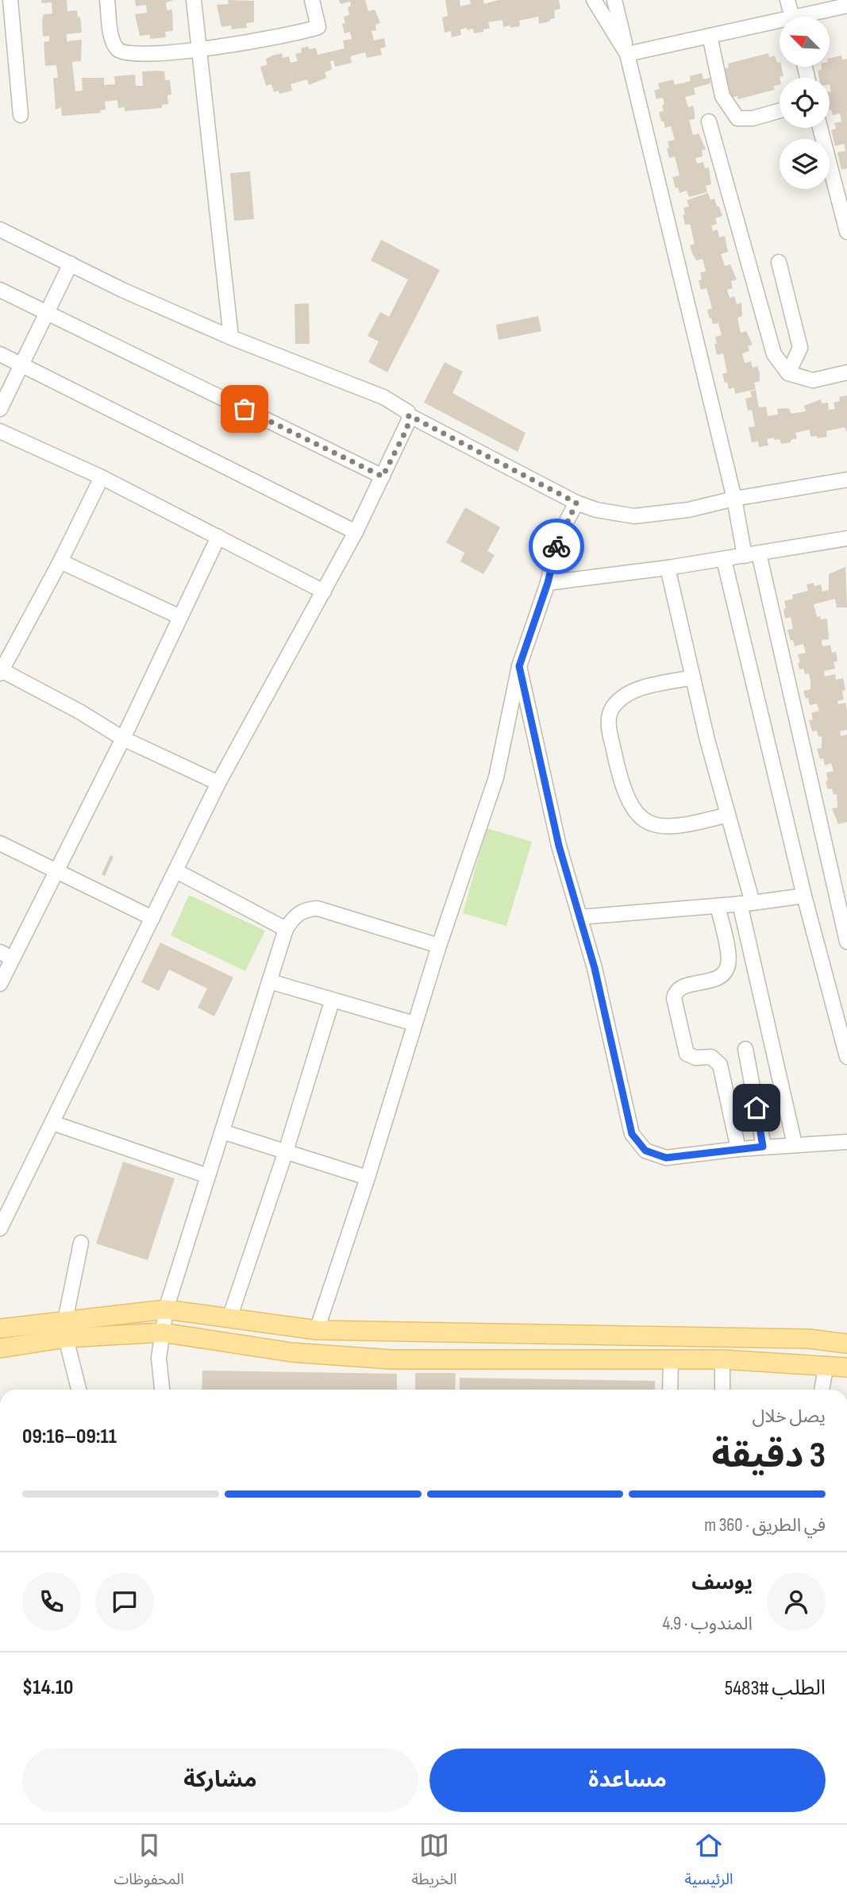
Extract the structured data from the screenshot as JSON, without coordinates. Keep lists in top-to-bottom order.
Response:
{
  "north": "top left",
  "page": {
    "heading": ["3 دقيقة", "يصل خلال", "09:11–09:16"],
    "panel": [
      "يوسف",
      "المندوب · 4.9",
      "الطلب #5483",
      "$14.10"
    ],
    "bar": "في الطريق · 360 m",
    "buttons": ["مساعدة", "مشاركة"],
    "tabs": ["الرئيسية", "الخريطة", "المحفوظات"]
  }
}
